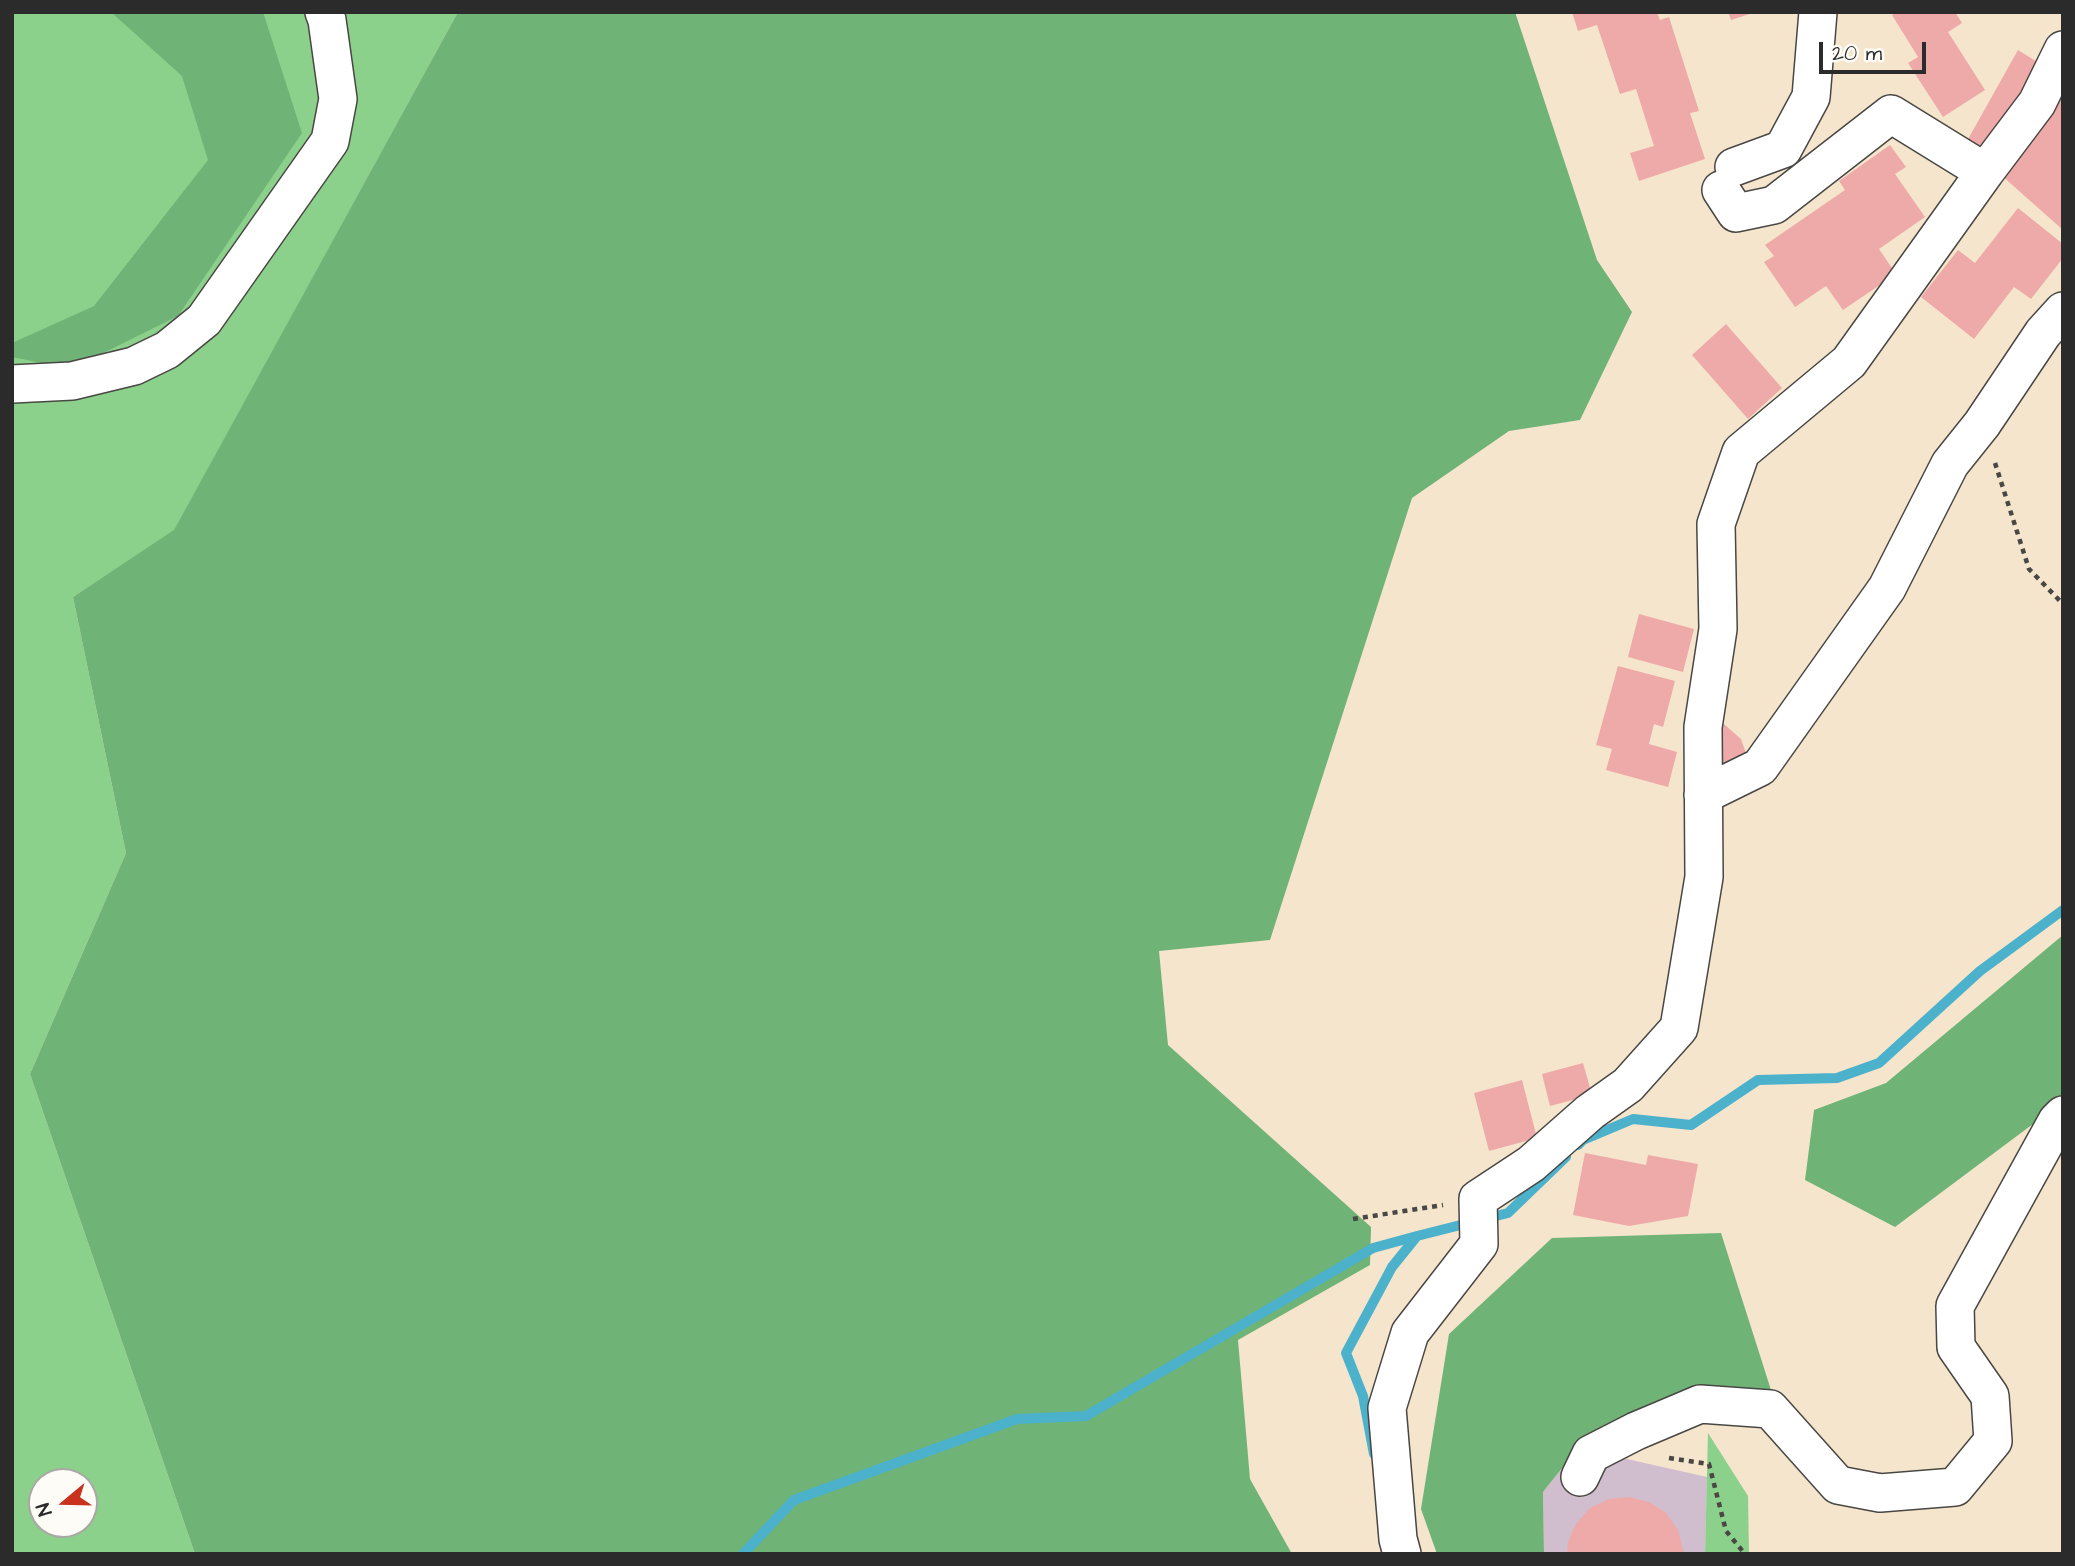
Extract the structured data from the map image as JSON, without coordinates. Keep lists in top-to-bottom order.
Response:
{
  "scale_bar": "20 m",
  "north": "left"
}
